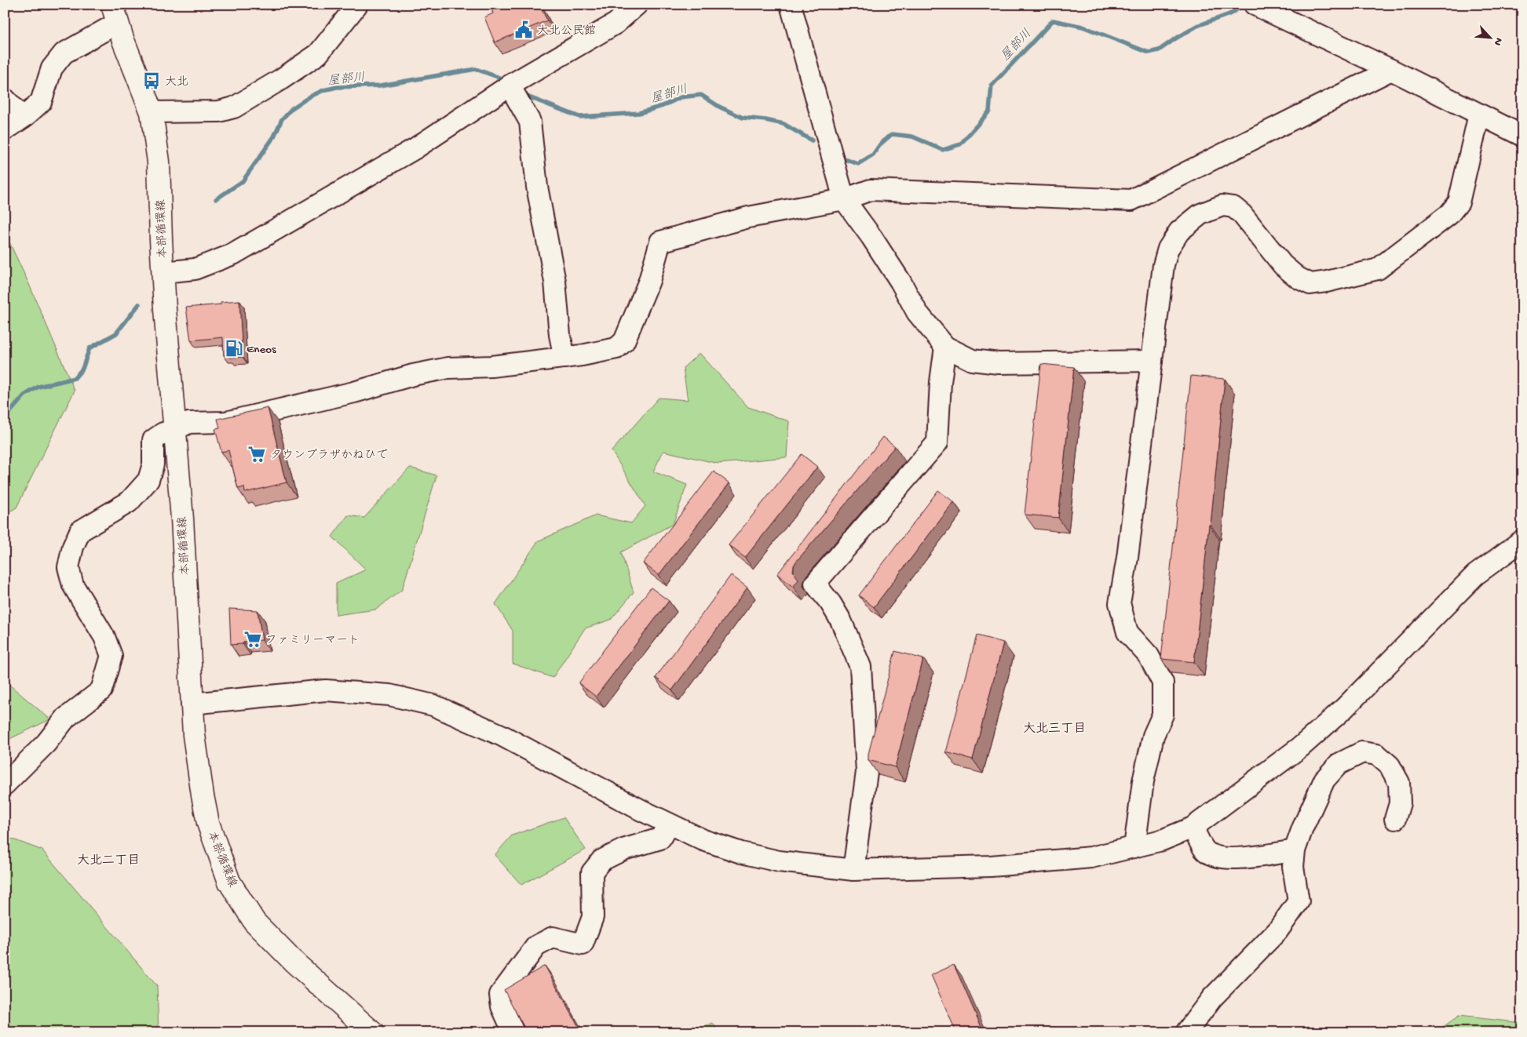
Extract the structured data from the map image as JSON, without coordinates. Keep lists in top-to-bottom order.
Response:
{
  "streets": {
    "main road": ["本部循環線"]
  },
  "districts": ["大北三丁目", "大北二丁目"],
  "water": ["屋部川"],
  "places": {
    "public building": ["大北公民館"],
    "bus stop": ["大北"],
    "fuel station": ["Eneos"],
    "supermarket": ["タウンプラザかねひで", "ファミリーマート"]
  },
  "north": "bottom right"
}
